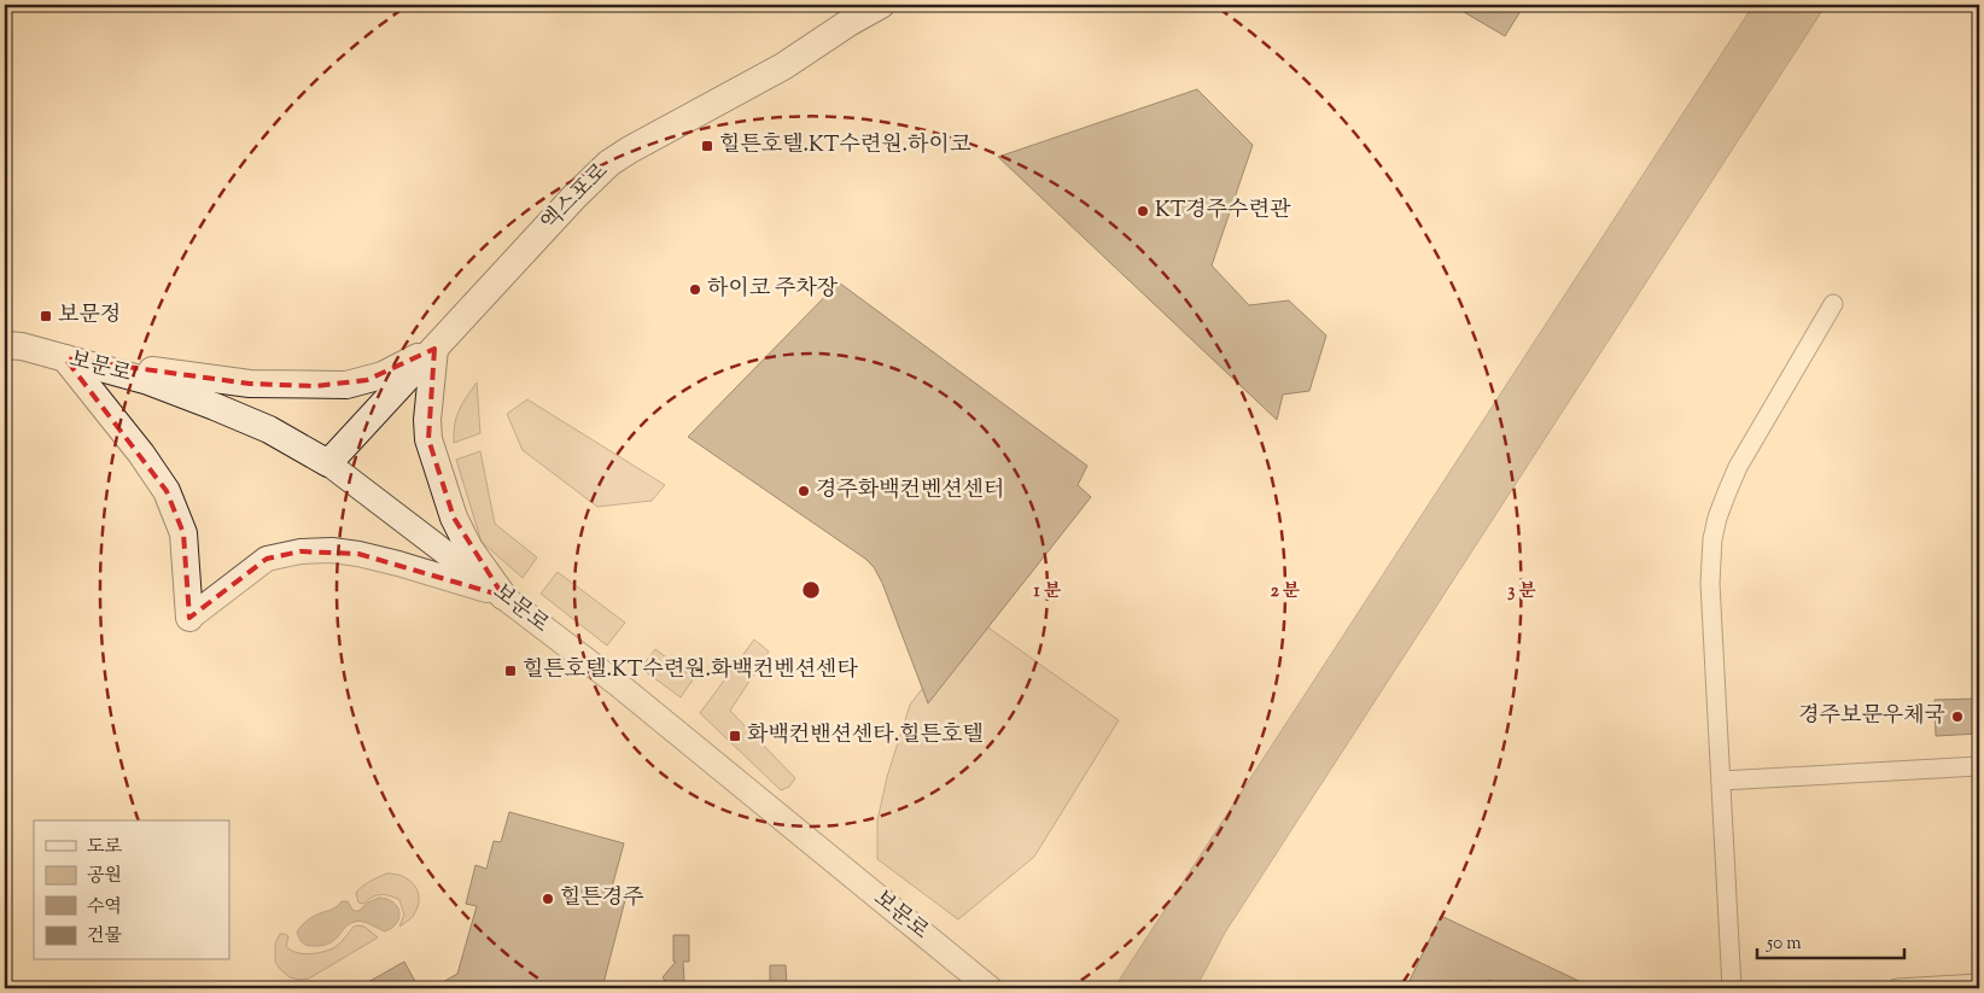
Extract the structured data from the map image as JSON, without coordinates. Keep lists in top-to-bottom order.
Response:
{
  "streets": {
    "main road": ["엑스포로", "보문로"]
  },
  "crossings": [
    ["엑스포로", "보문로"]
  ],
  "places": {
    "transit": [
      "힐튼호텔.KT수련원.하이코",
      "보문정",
      "힐튼호텔.KT수련원.화백컨벤션센타",
      "화백컨밴션센타.힐튼호텔"
    ],
    "other": [
      "KT경주수련관",
      "하이코 주차장",
      "경주화백컨벤션센터",
      "경주보문우체국",
      "힐튼경주"
    ]
  },
  "legend": [
    "도로",
    "공원",
    "수역",
    "건물"
  ],
  "scale_bar": "50 m",
  "rings": ["1 분", "2 분", "3 분"]
}
